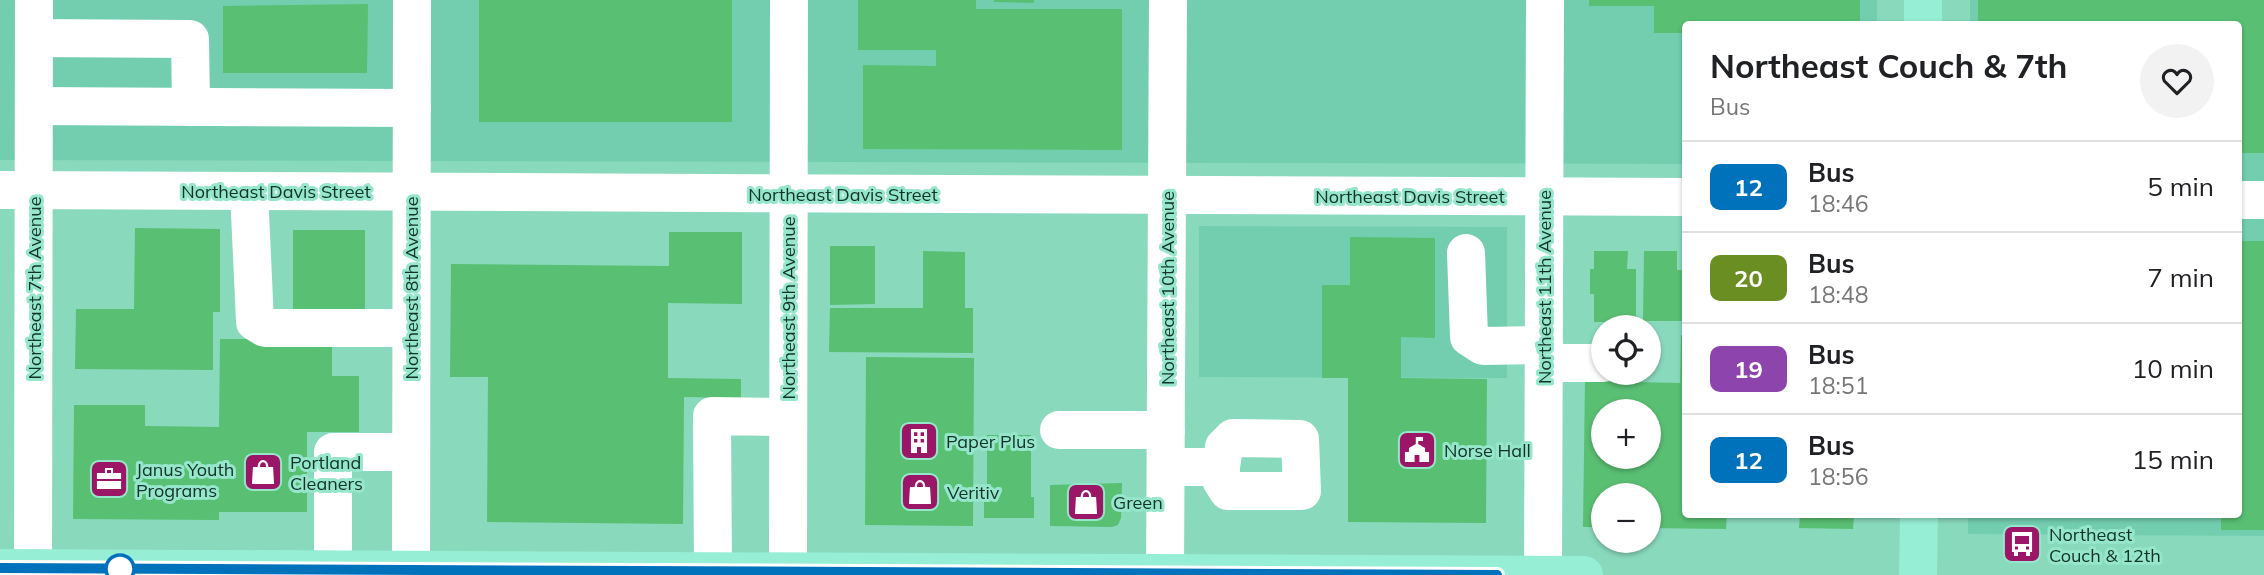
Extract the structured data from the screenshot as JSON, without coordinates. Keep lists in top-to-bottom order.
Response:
{
  "streets": {
    "street": [
      "Northeast Davis Street",
      "Northeast 11th Avenue",
      "Northeast 7th Avenue",
      "Northeast 8th Avenue",
      "Northeast 10th Avenue",
      "Northeast 9th Avenue"
    ]
  },
  "crossings": [
    ["Northeast Davis Street", "Northeast 11th Avenue"],
    ["Northeast Davis Street", "Northeast 7th Avenue"],
    ["Northeast Davis Street", "Northeast 8th Avenue"],
    ["Northeast Davis Street", "Northeast 10th Avenue"],
    ["Northeast Davis Street", "Northeast 9th Avenue"]
  ],
  "places": {
    "building": ["Paper Plus"],
    "public building": ["Norse Hall"],
    "shop": ["Portland Cleaners", "Veritiv", "Green"],
    "office": ["Janus Youth Programs"],
    "bus stop": ["Northeast Couch & 12th"]
  },
  "lines": ["bus line 12"],
  "page": {
    "heading": ["Northeast Couch & 7th", "Bus"],
    "list": [
      {
        "mark": "12",
        "name": "Bus",
        "note": "18:46",
        "value": "5 min"
      },
      {
        "mark": "20",
        "name": "Bus",
        "note": "18:48",
        "value": "7 min"
      },
      {
        "mark": "19",
        "name": "Bus",
        "note": "18:51",
        "value": "10 min"
      },
      {
        "mark": "12",
        "name": "Bus",
        "note": "18:56",
        "value": "15 min"
      }
    ],
    "map_buttons": ["+", "−"]
  }
}
